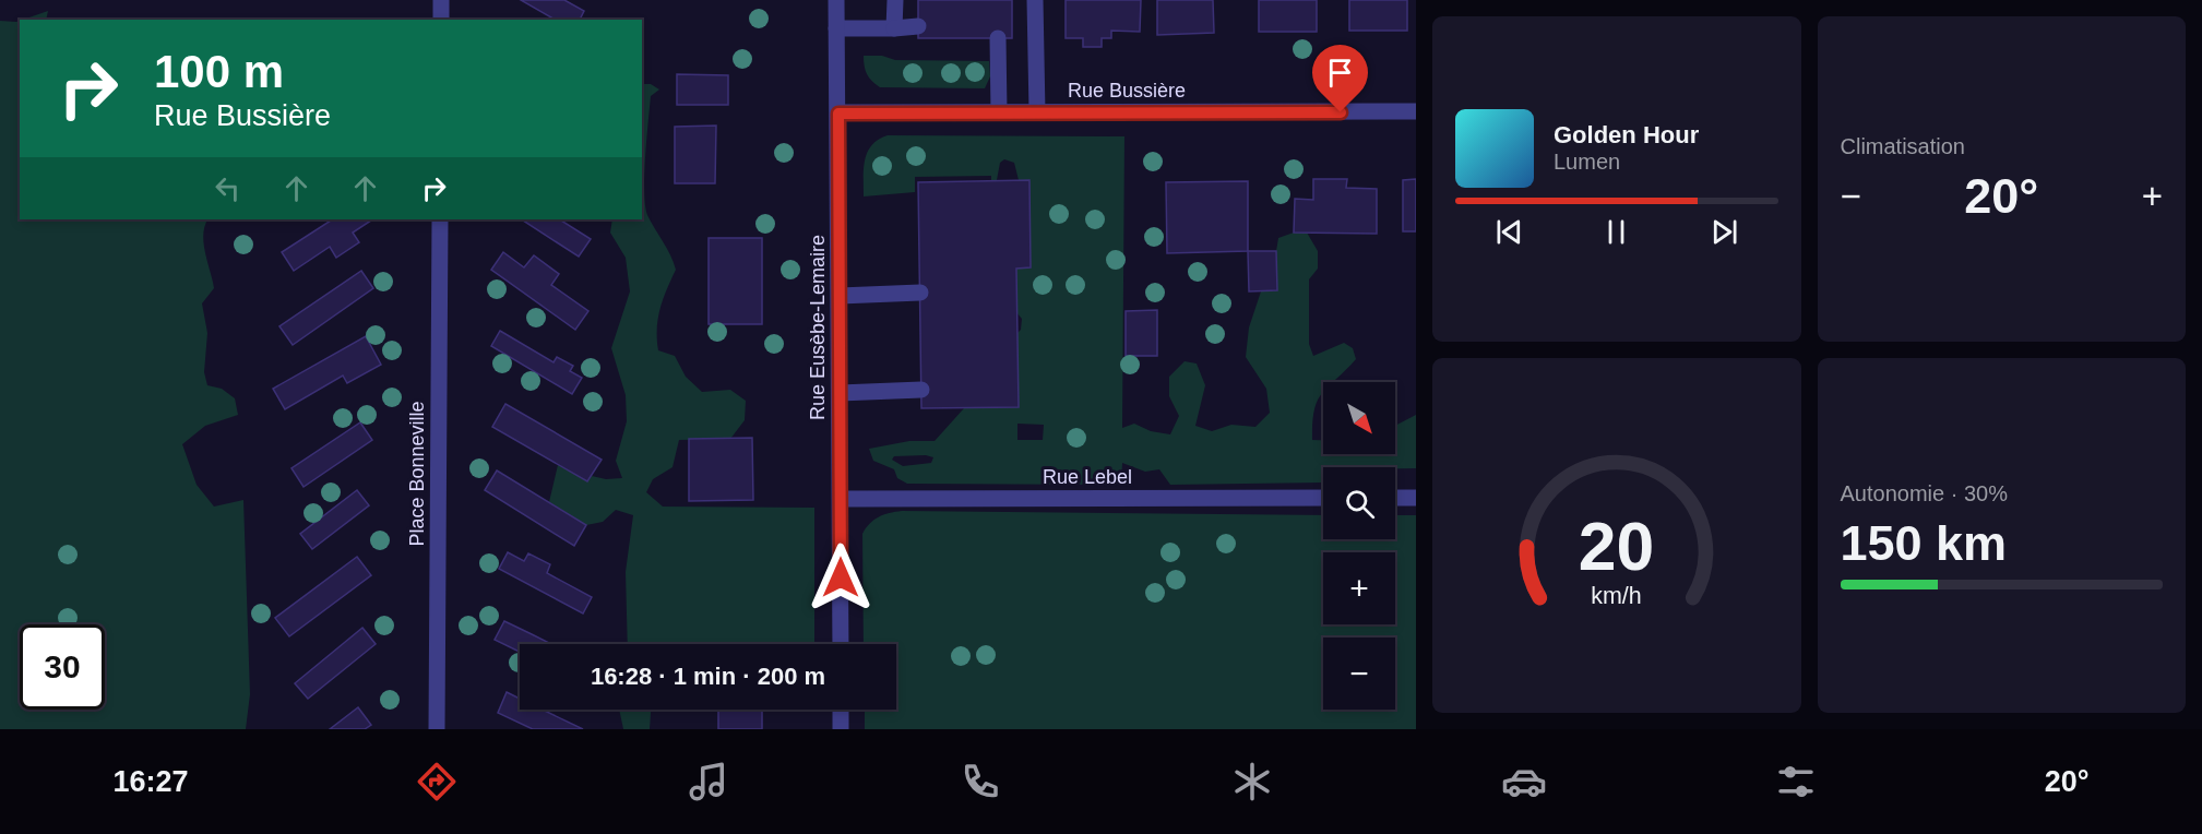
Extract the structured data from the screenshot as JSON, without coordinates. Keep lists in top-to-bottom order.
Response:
{
  "streets": {
    "street": [
      "Rue Bussière",
      "Rue Eusèbe-Lemaire",
      "Place Bonneville",
      "Rue Lebel"
    ]
  },
  "crossings": [
    ["Rue Bussière", "Rue Eusèbe-Lemaire"],
    ["Rue Eusèbe-Lemaire", "Rue Lebel"]
  ],
  "north": "bottom right",
  "page": {
    "tile": [
      "Climatisation",
      ["Autonomie · 30%", "150 km"]
    ],
    "turn": ["100 m", "Rue Bussière"],
    "song": ["Golden Hour", "Lumen"],
    "heat": ["−", "20°", "+"],
    "map_buttons": ["+", "−"],
    "limit": "30",
    "trip": "16:28 · 1 min · 200 m",
    "tabs": ["16:27", "20°"],
    "gauge": ["20", "km/h"]
  }
}
